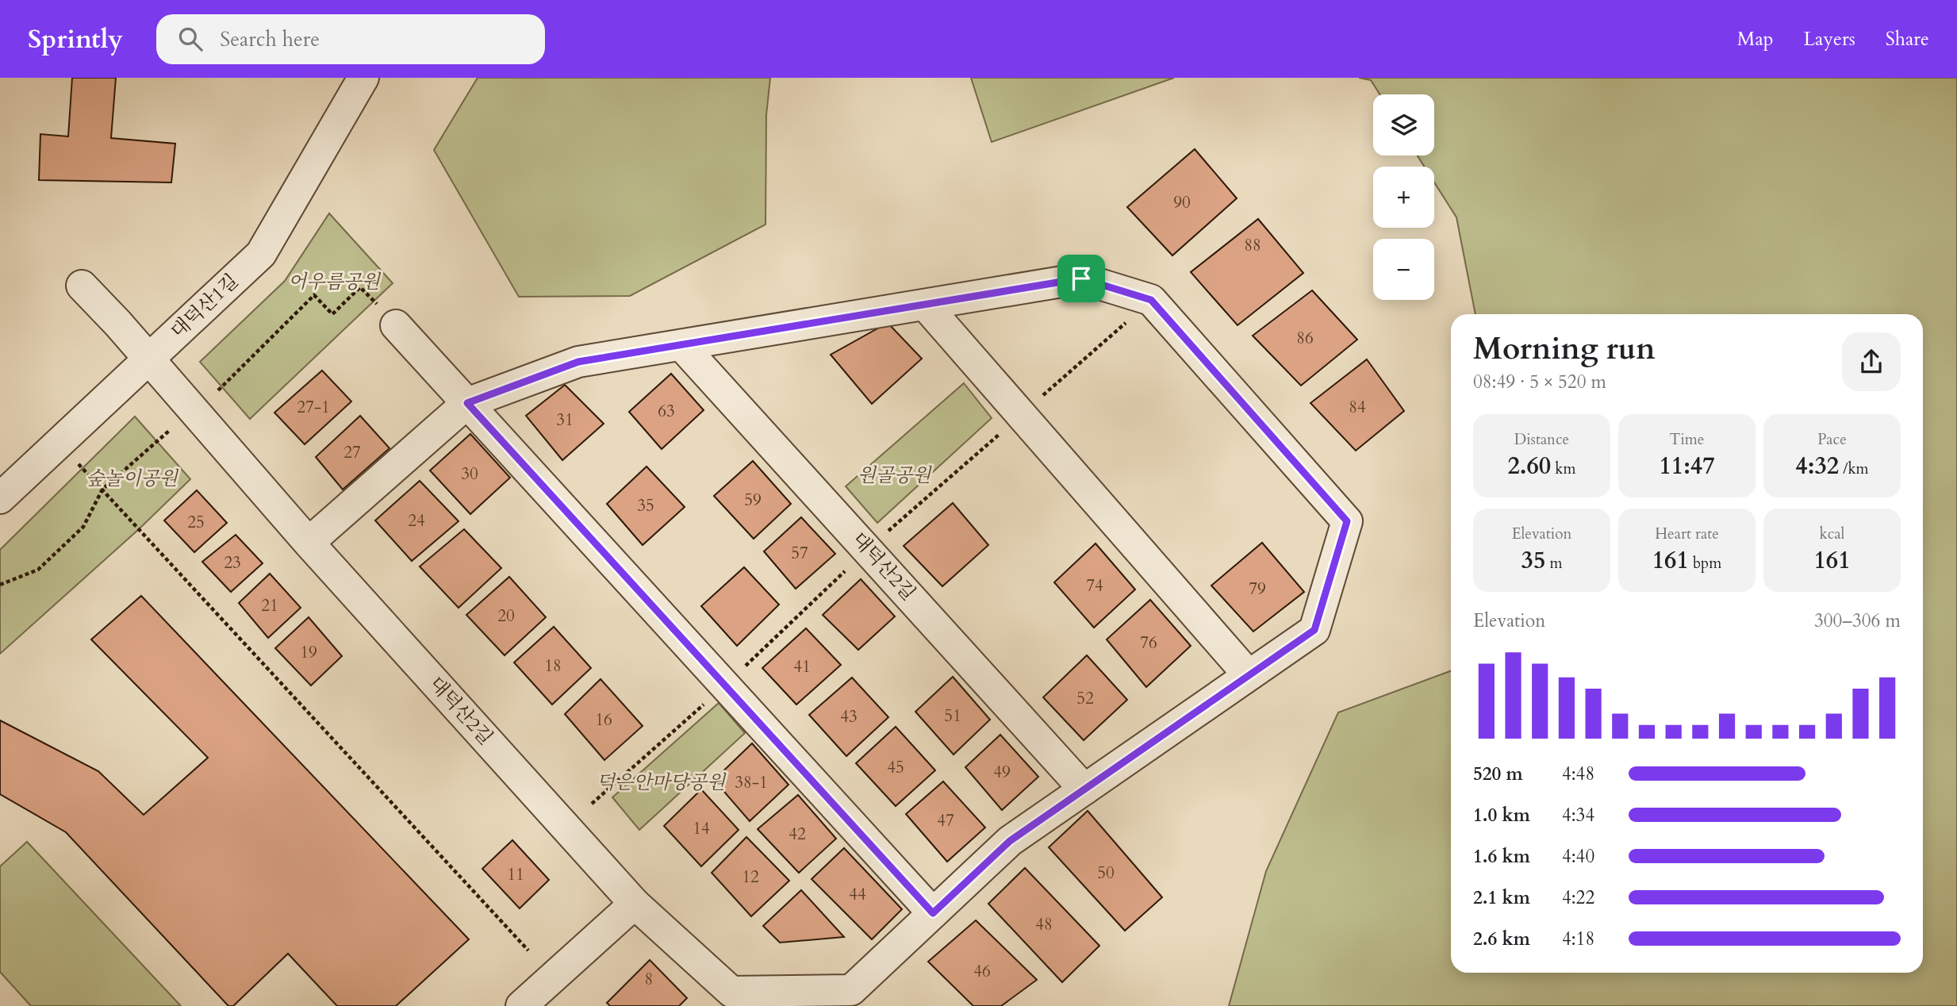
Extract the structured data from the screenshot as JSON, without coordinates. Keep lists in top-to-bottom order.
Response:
{
  "streets": {
    "street": ["대덕산1길", "대덕산2길"]
  },
  "crossings": [
    ["대덕산1길", "대덕산2길"]
  ],
  "parks": [
    "어우름공원",
    "원골공원",
    "숲놀이공원",
    "덕은안마당공원"
  ],
  "house_numbers": [
    "90",
    "88",
    "86",
    "27-1",
    "84",
    "63",
    "31",
    "27",
    "30",
    "59",
    "35",
    "24",
    "25",
    "57",
    "23",
    "74",
    "79",
    "21",
    "20",
    "76",
    "19",
    "18",
    "41",
    "52",
    "51",
    "43",
    "16",
    "45",
    "49",
    "38-1",
    "47",
    "14",
    "42",
    "50",
    "11",
    "12",
    "44",
    "48",
    "46",
    "8"
  ],
  "page": {
    "header": "Sprintly",
    "search": "Search here",
    "nav": ["Map", "Layers", "Share"],
    "map_buttons": ["+", "−"],
    "heading": ["Morning run", "08:49 · 5 × 520 m"],
    "stats": [
      ["Distance", "2.60 km"],
      ["Time", "11:47"],
      ["Pace", "4:32 /km"],
      ["Elevation", "35 m"],
      ["Heart rate", "161 bpm"],
      ["kcal", "161"]
    ],
    "chart": ["Elevation", "300–306 m"],
    "list": [
      {
        "name": "520 m",
        "note": "4:48"
      },
      {
        "name": "1.0 km",
        "note": "4:34"
      },
      {
        "name": "1.6 km",
        "note": "4:40"
      },
      {
        "name": "2.1 km",
        "note": "4:22"
      },
      {
        "name": "2.6 km",
        "note": "4:18"
      }
    ]
  }
}
